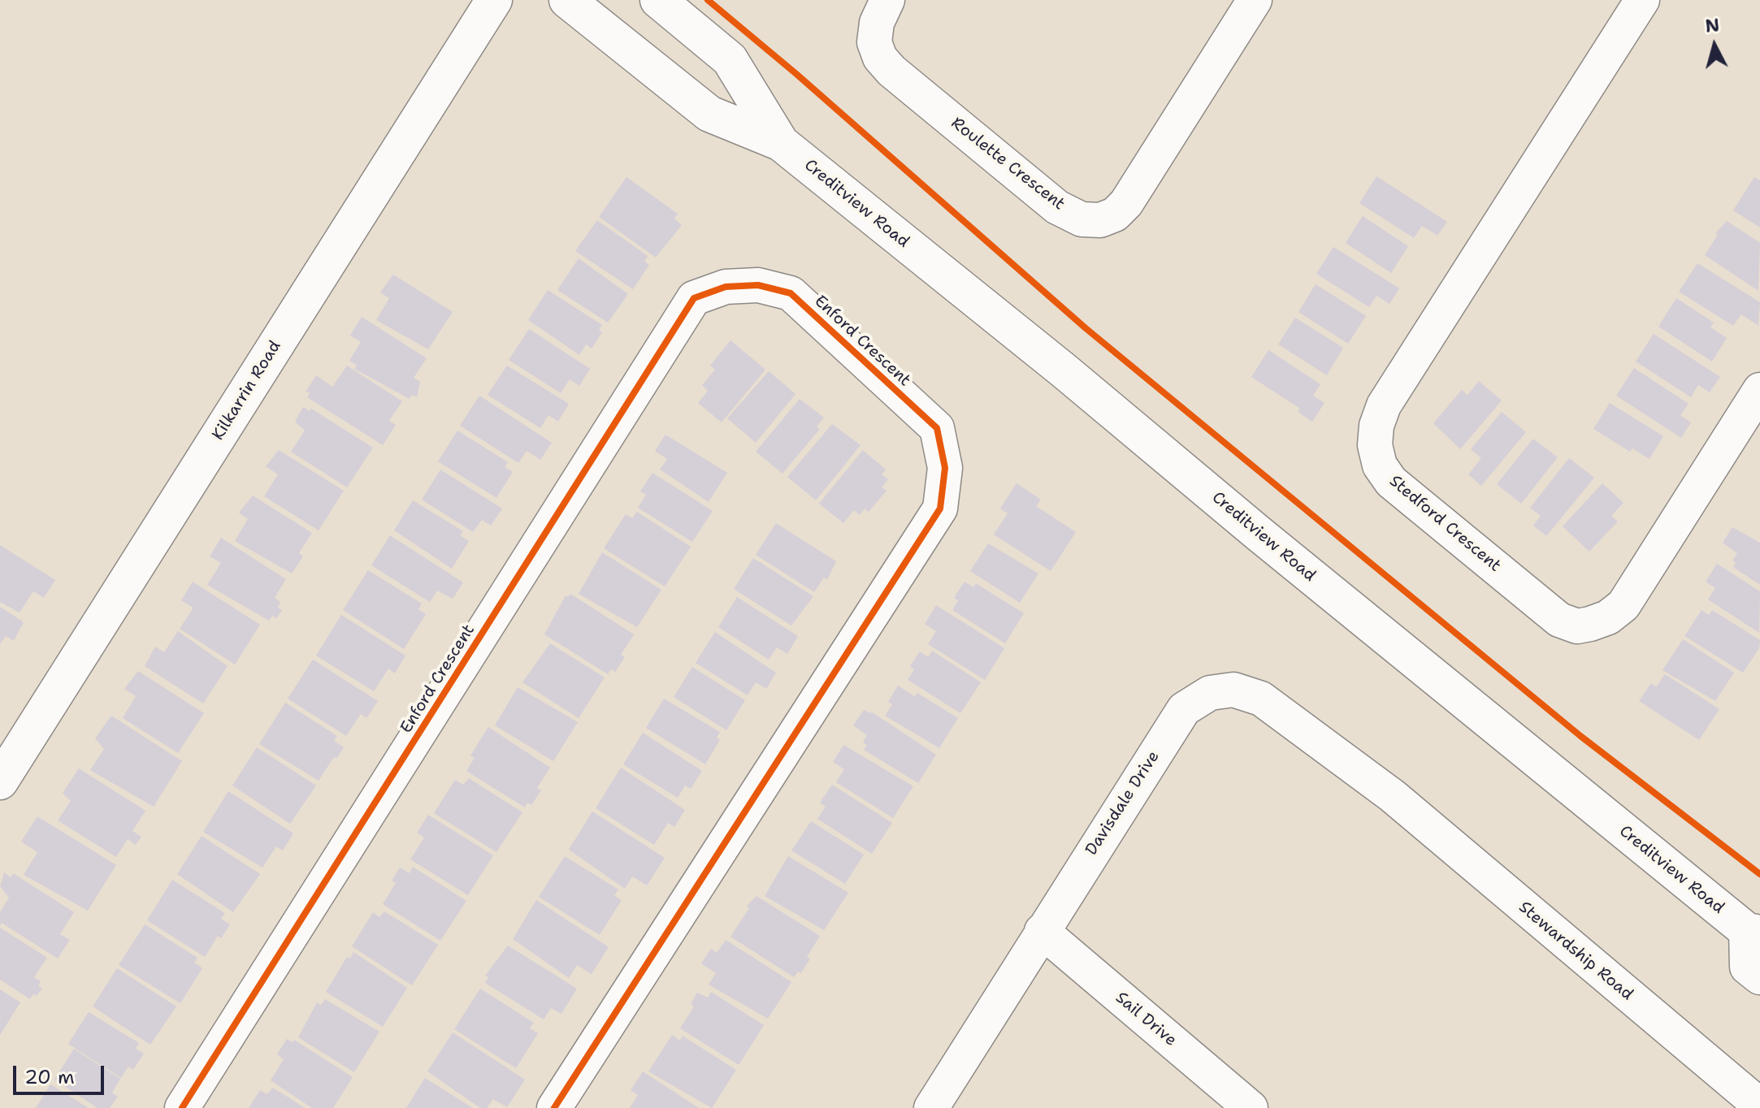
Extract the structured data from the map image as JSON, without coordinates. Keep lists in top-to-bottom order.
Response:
{
  "streets": {
    "main road": ["Creditview Road", "Kilkarrin Road"],
    "street": [
      "Roulette Crescent",
      "Enford Crescent",
      "Stedford Crescent",
      "Davisdale Drive",
      "Stewardship Road",
      "Sail Drive"
    ]
  },
  "crossings": [
    ["Davisdale Drive", "Stewardship Road"],
    ["Davisdale Drive", "Sail Drive"]
  ],
  "scale_bar": "20 m",
  "north": "top"
}
